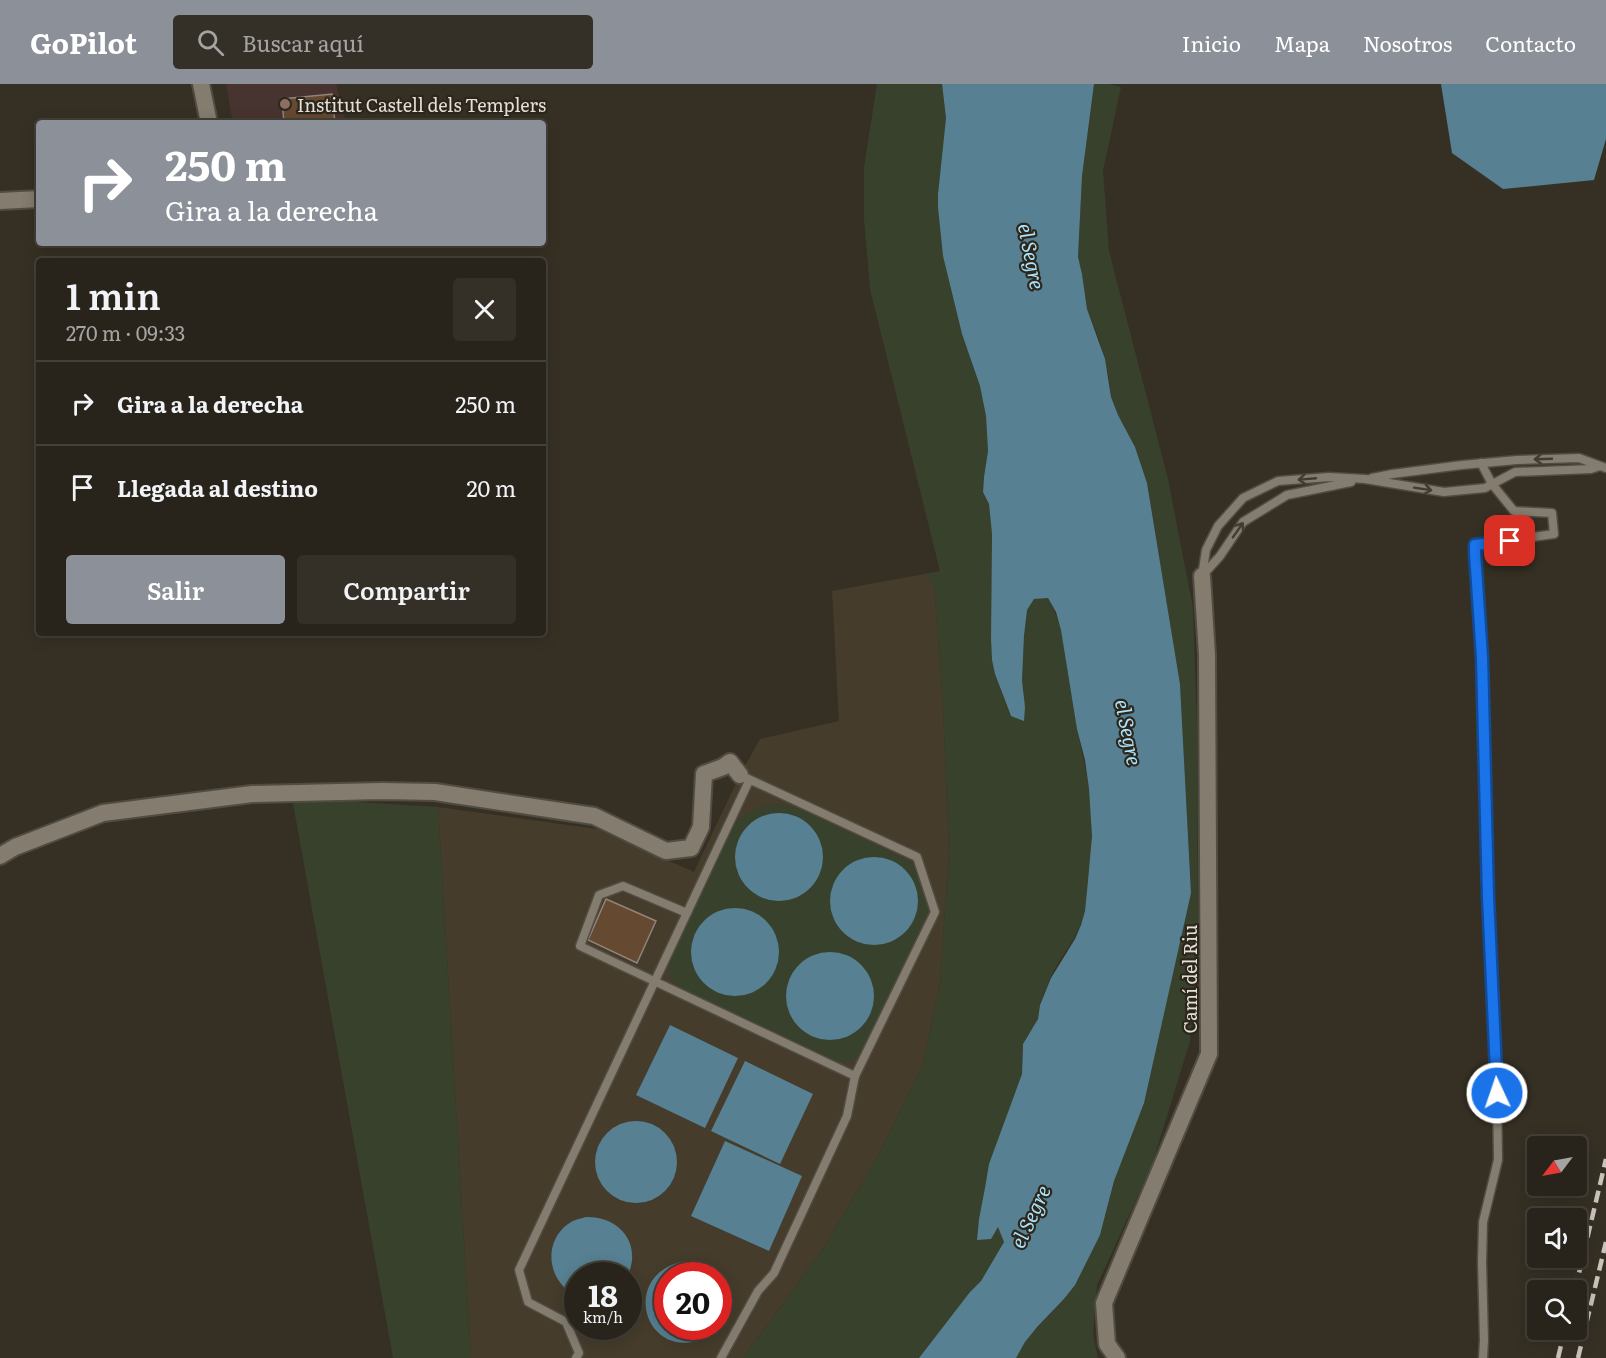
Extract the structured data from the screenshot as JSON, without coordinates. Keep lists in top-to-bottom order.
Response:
{
  "streets": {
    "street": ["Camí del Riu"]
  },
  "water": ["el Segre"],
  "places": ["Institut Castell dels Templers"],
  "north": "bottom left",
  "page": {
    "header": "GoPilot",
    "search": "Buscar aquí",
    "nav": [
      "Inicio",
      "Mapa",
      "Nosotros",
      "Contacto"
    ],
    "turn": ["250 m", "Gira a la derecha"],
    "heading": ["1 min", "270 m · 09:33"],
    "list": [
      {
        "name": "Gira a la derecha",
        "value": "250 m"
      },
      {
        "name": "Llegada al destino",
        "value": "20 m"
      }
    ],
    "buttons": ["Salir", "Compartir"],
    "speed": "18 km/h",
    "limit": "20"
  }
}
